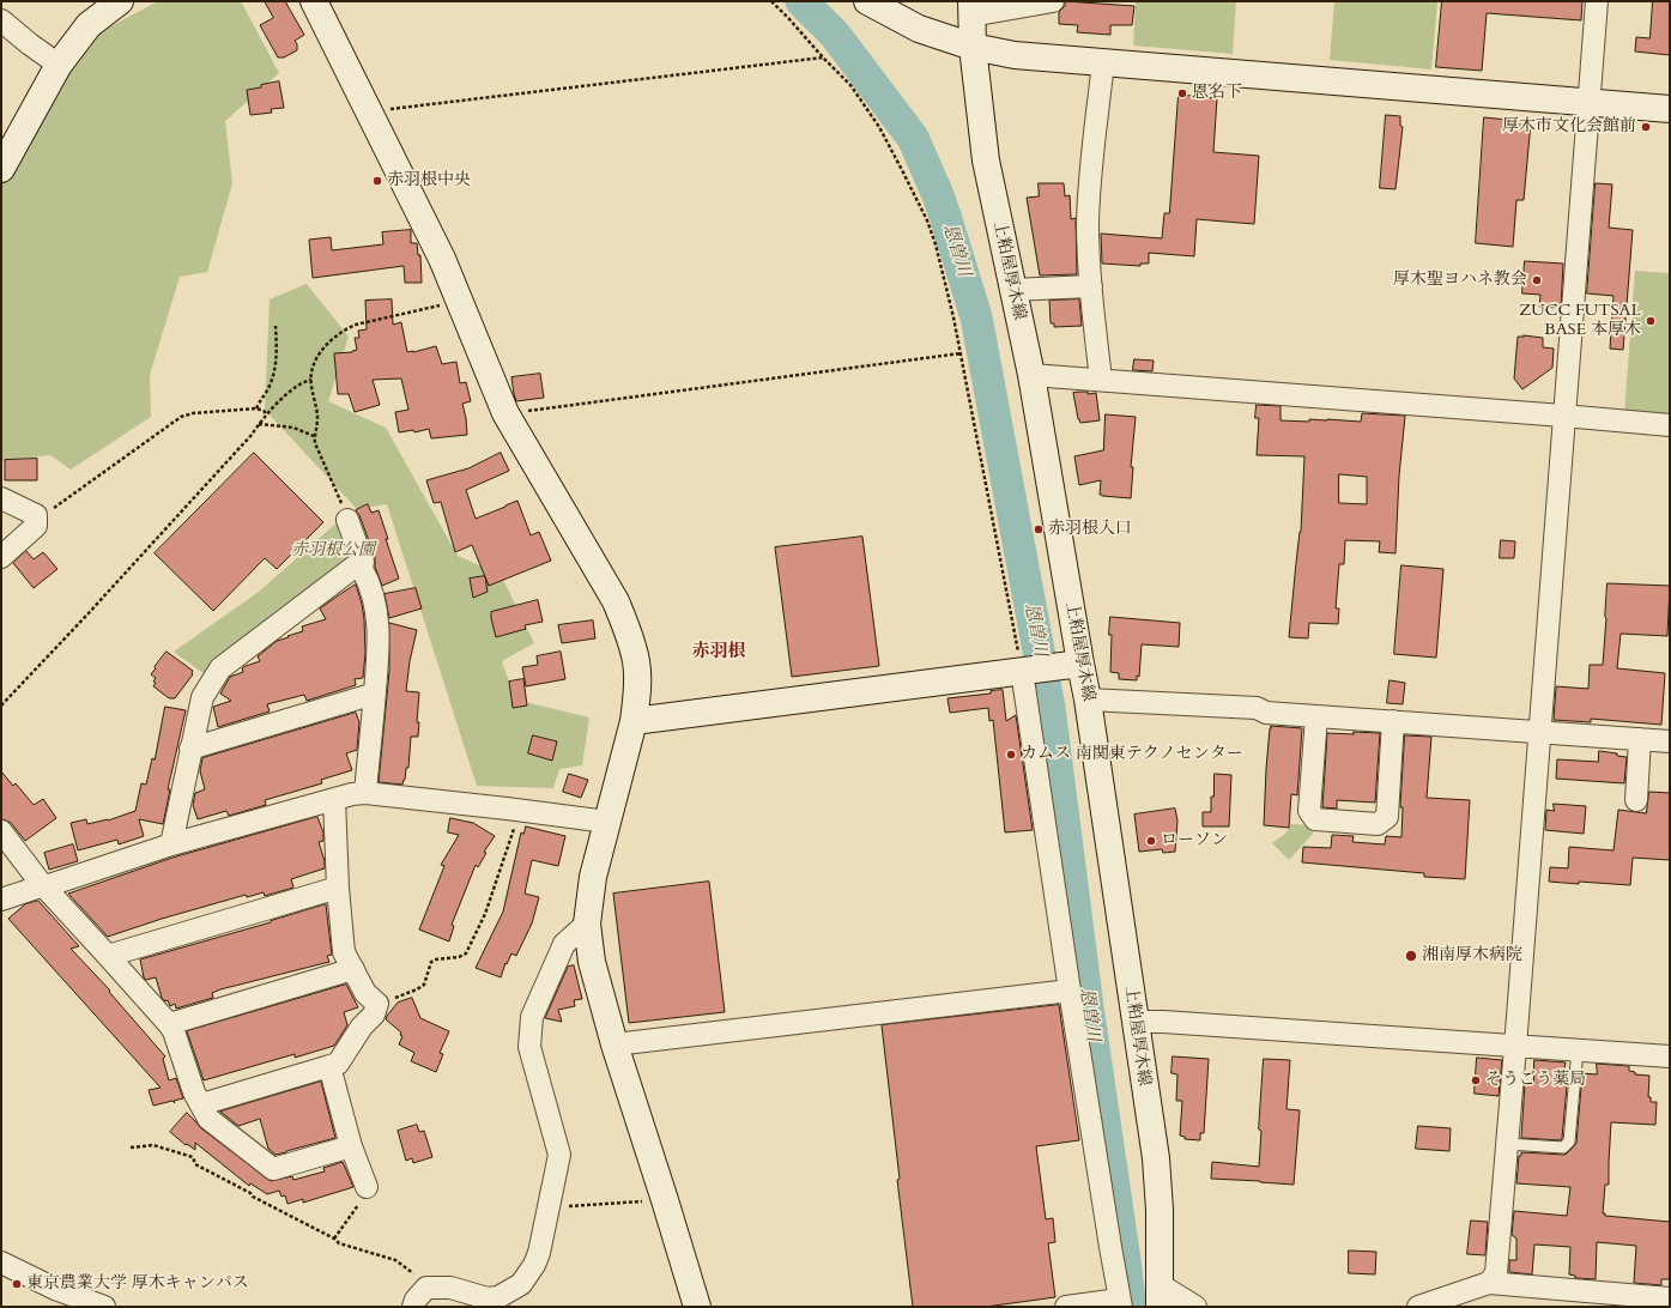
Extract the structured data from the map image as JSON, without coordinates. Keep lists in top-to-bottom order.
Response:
{
  "streets": {
    "street": ["上粕屋厚木線"]
  },
  "districts": ["赤羽根"],
  "water": ["恩曽川"],
  "parks": ["赤羽根公園"],
  "places": [
    "恩名下",
    "厚木市文化会館前",
    "赤羽根中央",
    "厚木聖ヨハネ教会",
    "ZUCC FUTSAL BASE 本厚木",
    "赤羽根入口",
    "カムス 南関東テクノセンター",
    "ローソン",
    "湘南厚木病院",
    "そうごう薬局",
    "東京農業大学 厚木キャンパス"
  ]
}
